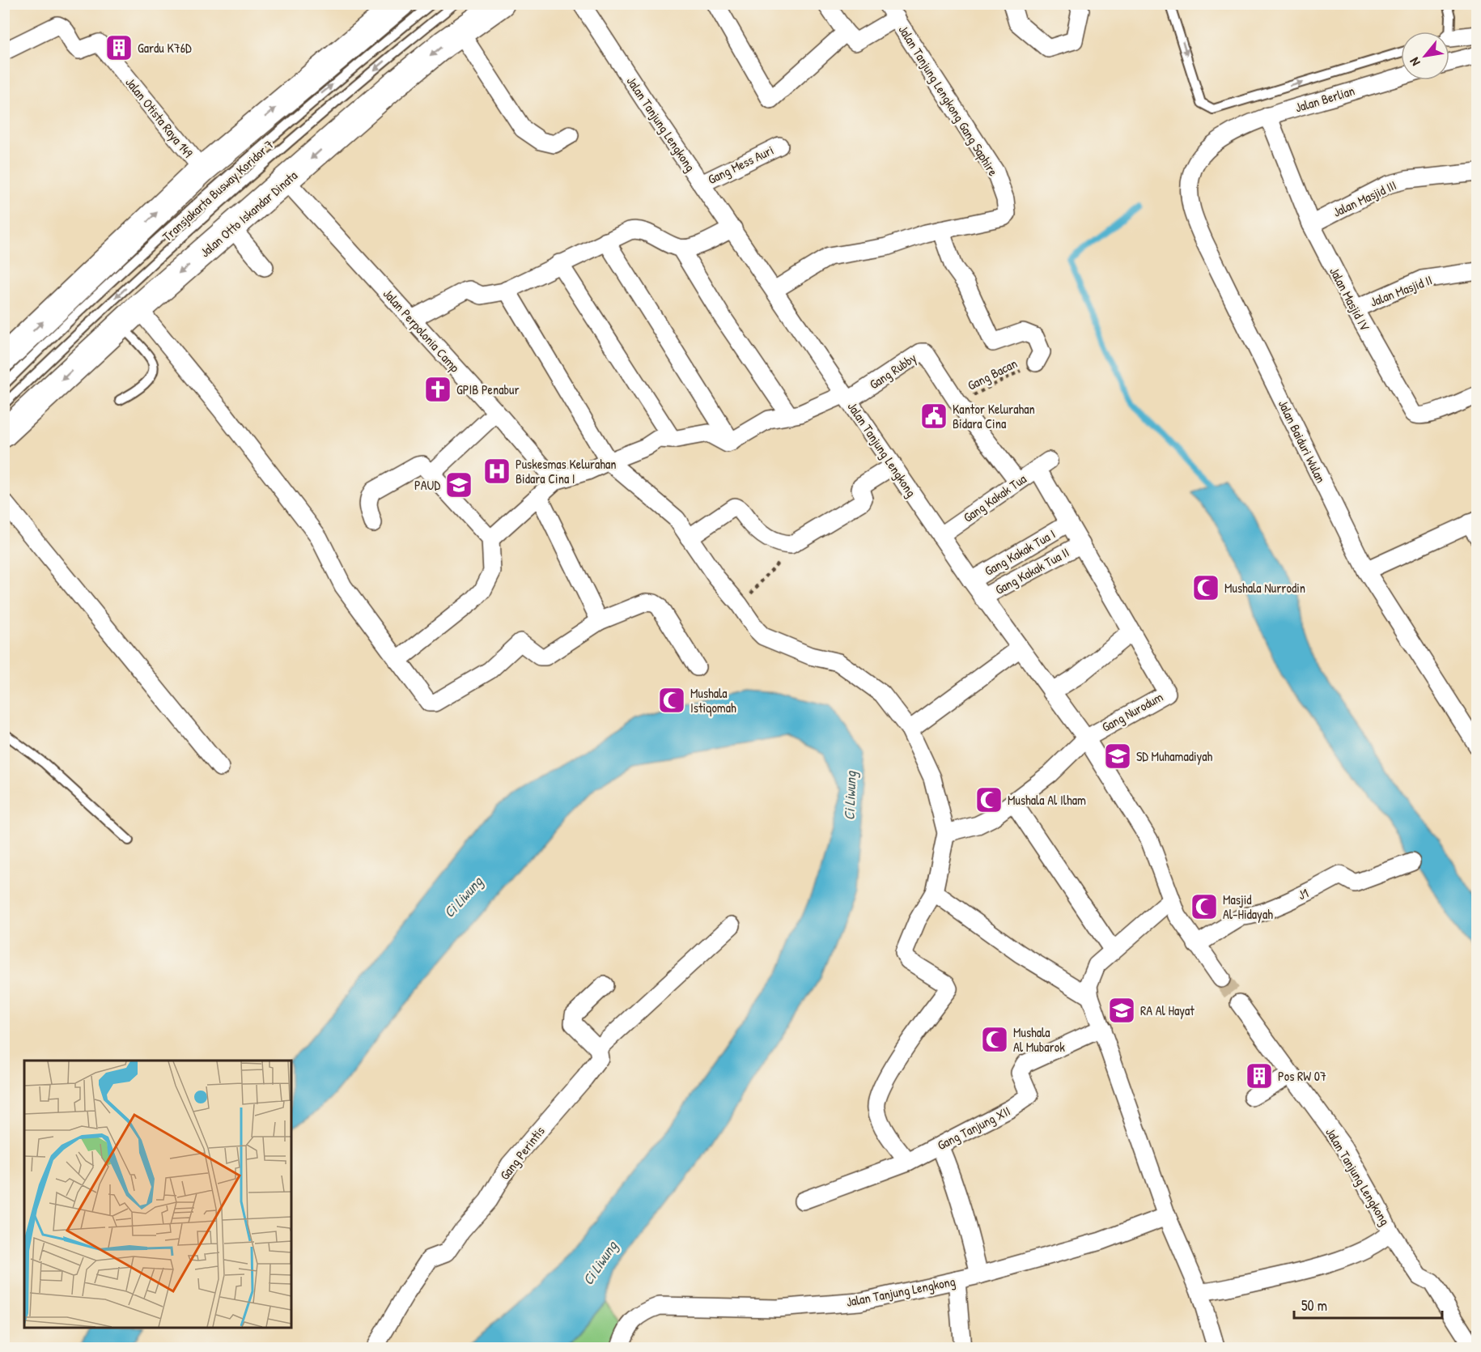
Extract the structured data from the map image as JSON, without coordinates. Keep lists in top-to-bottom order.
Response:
{
  "streets": {
    "main road": ["Jalan Otto Iskandar Dinata"],
    "street": [
      "Jalan Berlian",
      "Jalan Tanjung Lengkong Gang Saphire",
      "Jalan Otista Raya 149",
      "Jalan Tanjung Lengkong",
      "Gang Mess Auri",
      "Jalan Masjid III",
      "Jalan Masjid II",
      "Jalan Masjid IV",
      "Jalan Perpolonia Camp",
      "Gang Rubby",
      "Jalan Baiduri Wulan",
      "Gang Kakak Tua",
      "Gang Kakak Tua I",
      "Gang Kakak Tua II",
      "Gang Nurodum",
      "J1",
      "Gang Tanjung XII",
      "Gang Perintis"
    ],
    "lane": ["Transjakarta Busway Koridor 7"],
    "path": ["Gang Bacan"]
  },
  "crossings": [
    ["Jalan Berlian", "Jalan Masjid IV"],
    ["Jalan Berlian", "Jalan Baiduri Wulan"],
    ["Jalan Tanjung Lengkong Gang Saphire", "Jalan Tanjung Lengkong"],
    ["Jalan Tanjung Lengkong", "Gang Mess Auri"],
    ["Jalan Tanjung Lengkong", "Gang Rubby"],
    ["Jalan Tanjung Lengkong", "Gang Kakak Tua"],
    ["Jalan Tanjung Lengkong", "Gang Kakak Tua I"],
    ["Jalan Tanjung Lengkong", "Gang Kakak Tua II"],
    ["Jalan Tanjung Lengkong", "Gang Nurodum"],
    ["Jalan Tanjung Lengkong", "J1"],
    ["Jalan Masjid III", "Jalan Masjid IV"],
    ["Jalan Otto Iskandar Dinata", "Jalan Perpolonia Camp"],
    ["Jalan Masjid II", "Jalan Masjid IV"],
    ["Gang Rubby", "Gang Bacan"],
    ["Gang Rubby", "Gang Kakak Tua"],
    ["Gang Kakak Tua", "Gang Kakak Tua I"]
  ],
  "water": ["Ci Liwung"],
  "places": {
    "building": ["Gardu K76D", "Pos RW 07"],
    "church": ["GPIB Penabur"],
    "public building": ["Kantor Kelurahan Bidara Cina"],
    "hospital": ["Puskesmas Kelurahan Bidara Cina I"],
    "school or university": ["PAUD", "SD Muhamadiyah", "RA Al Hayat"],
    "mosque": [
      "Mushala Nurrodin",
      "Mushala Istiqomah",
      "Mushala Al Ilham",
      "Masjid Al-Hidayah",
      "Mushala Al Mubarok"
    ]
  },
  "scale_bar": "50 m",
  "north": "bottom left"
}
